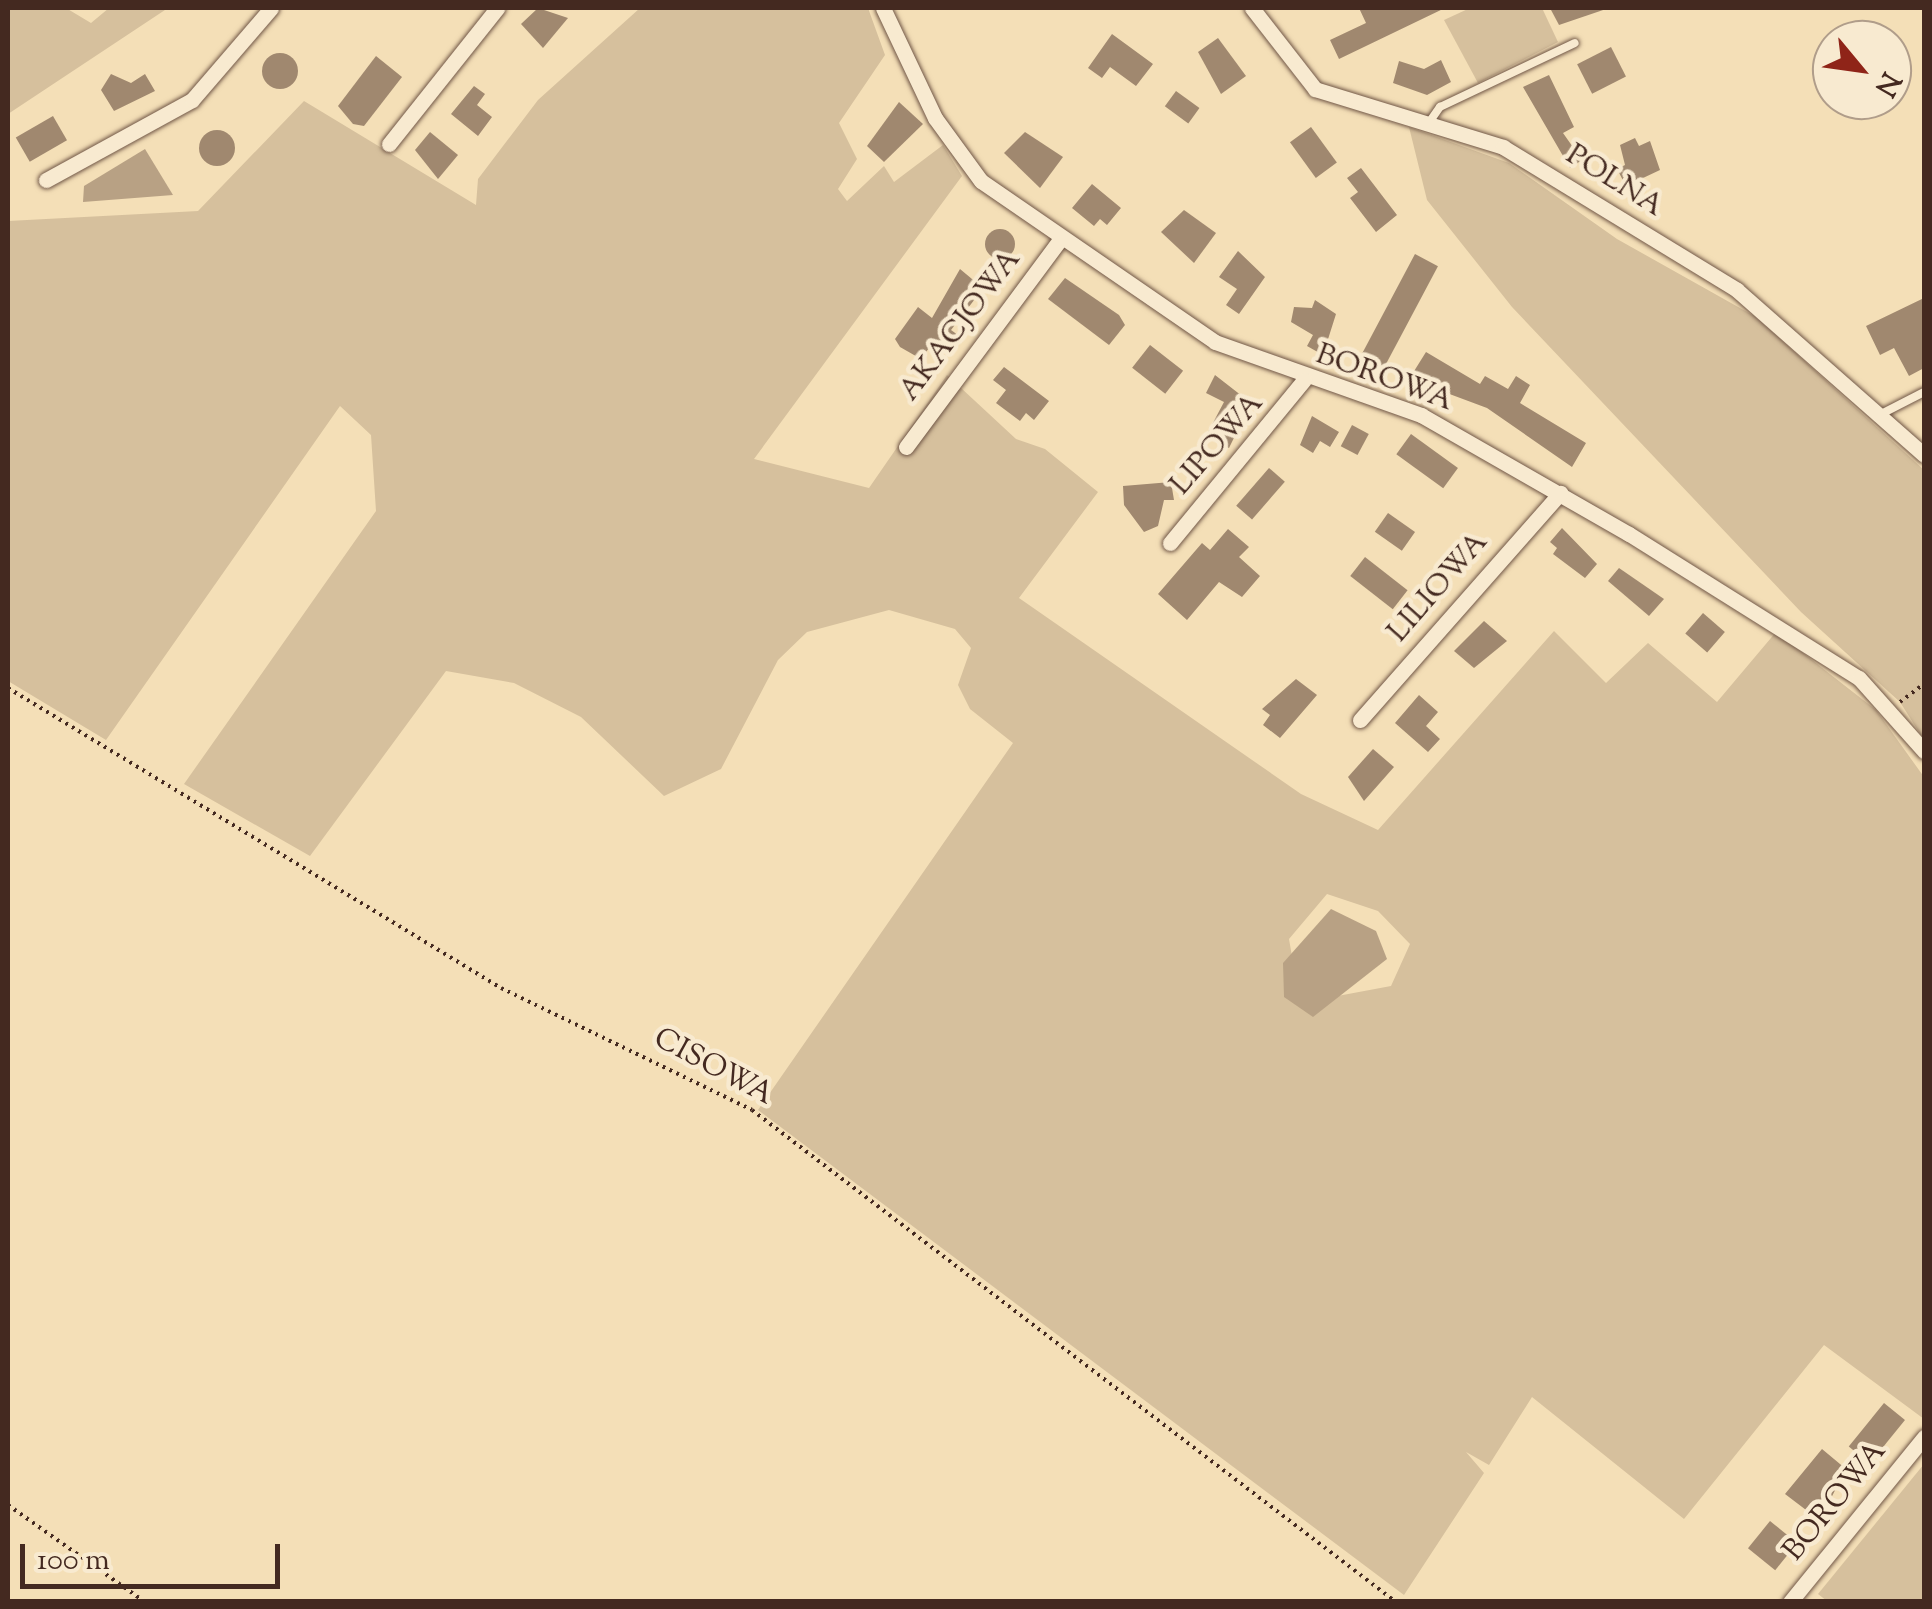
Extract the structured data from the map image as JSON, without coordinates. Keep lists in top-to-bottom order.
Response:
{
  "streets": {
    "street": [
      "POLNA",
      "AKACJOWA",
      "BOROWA",
      "LIPOWA",
      "LILIOWA"
    ],
    "path": ["CISOWA"]
  },
  "crossings": [
    ["AKACJOWA", "BOROWA"],
    ["BOROWA", "LIPOWA"],
    ["BOROWA", "LILIOWA"]
  ],
  "scale_bar": "100 m",
  "north": "bottom right"
}
